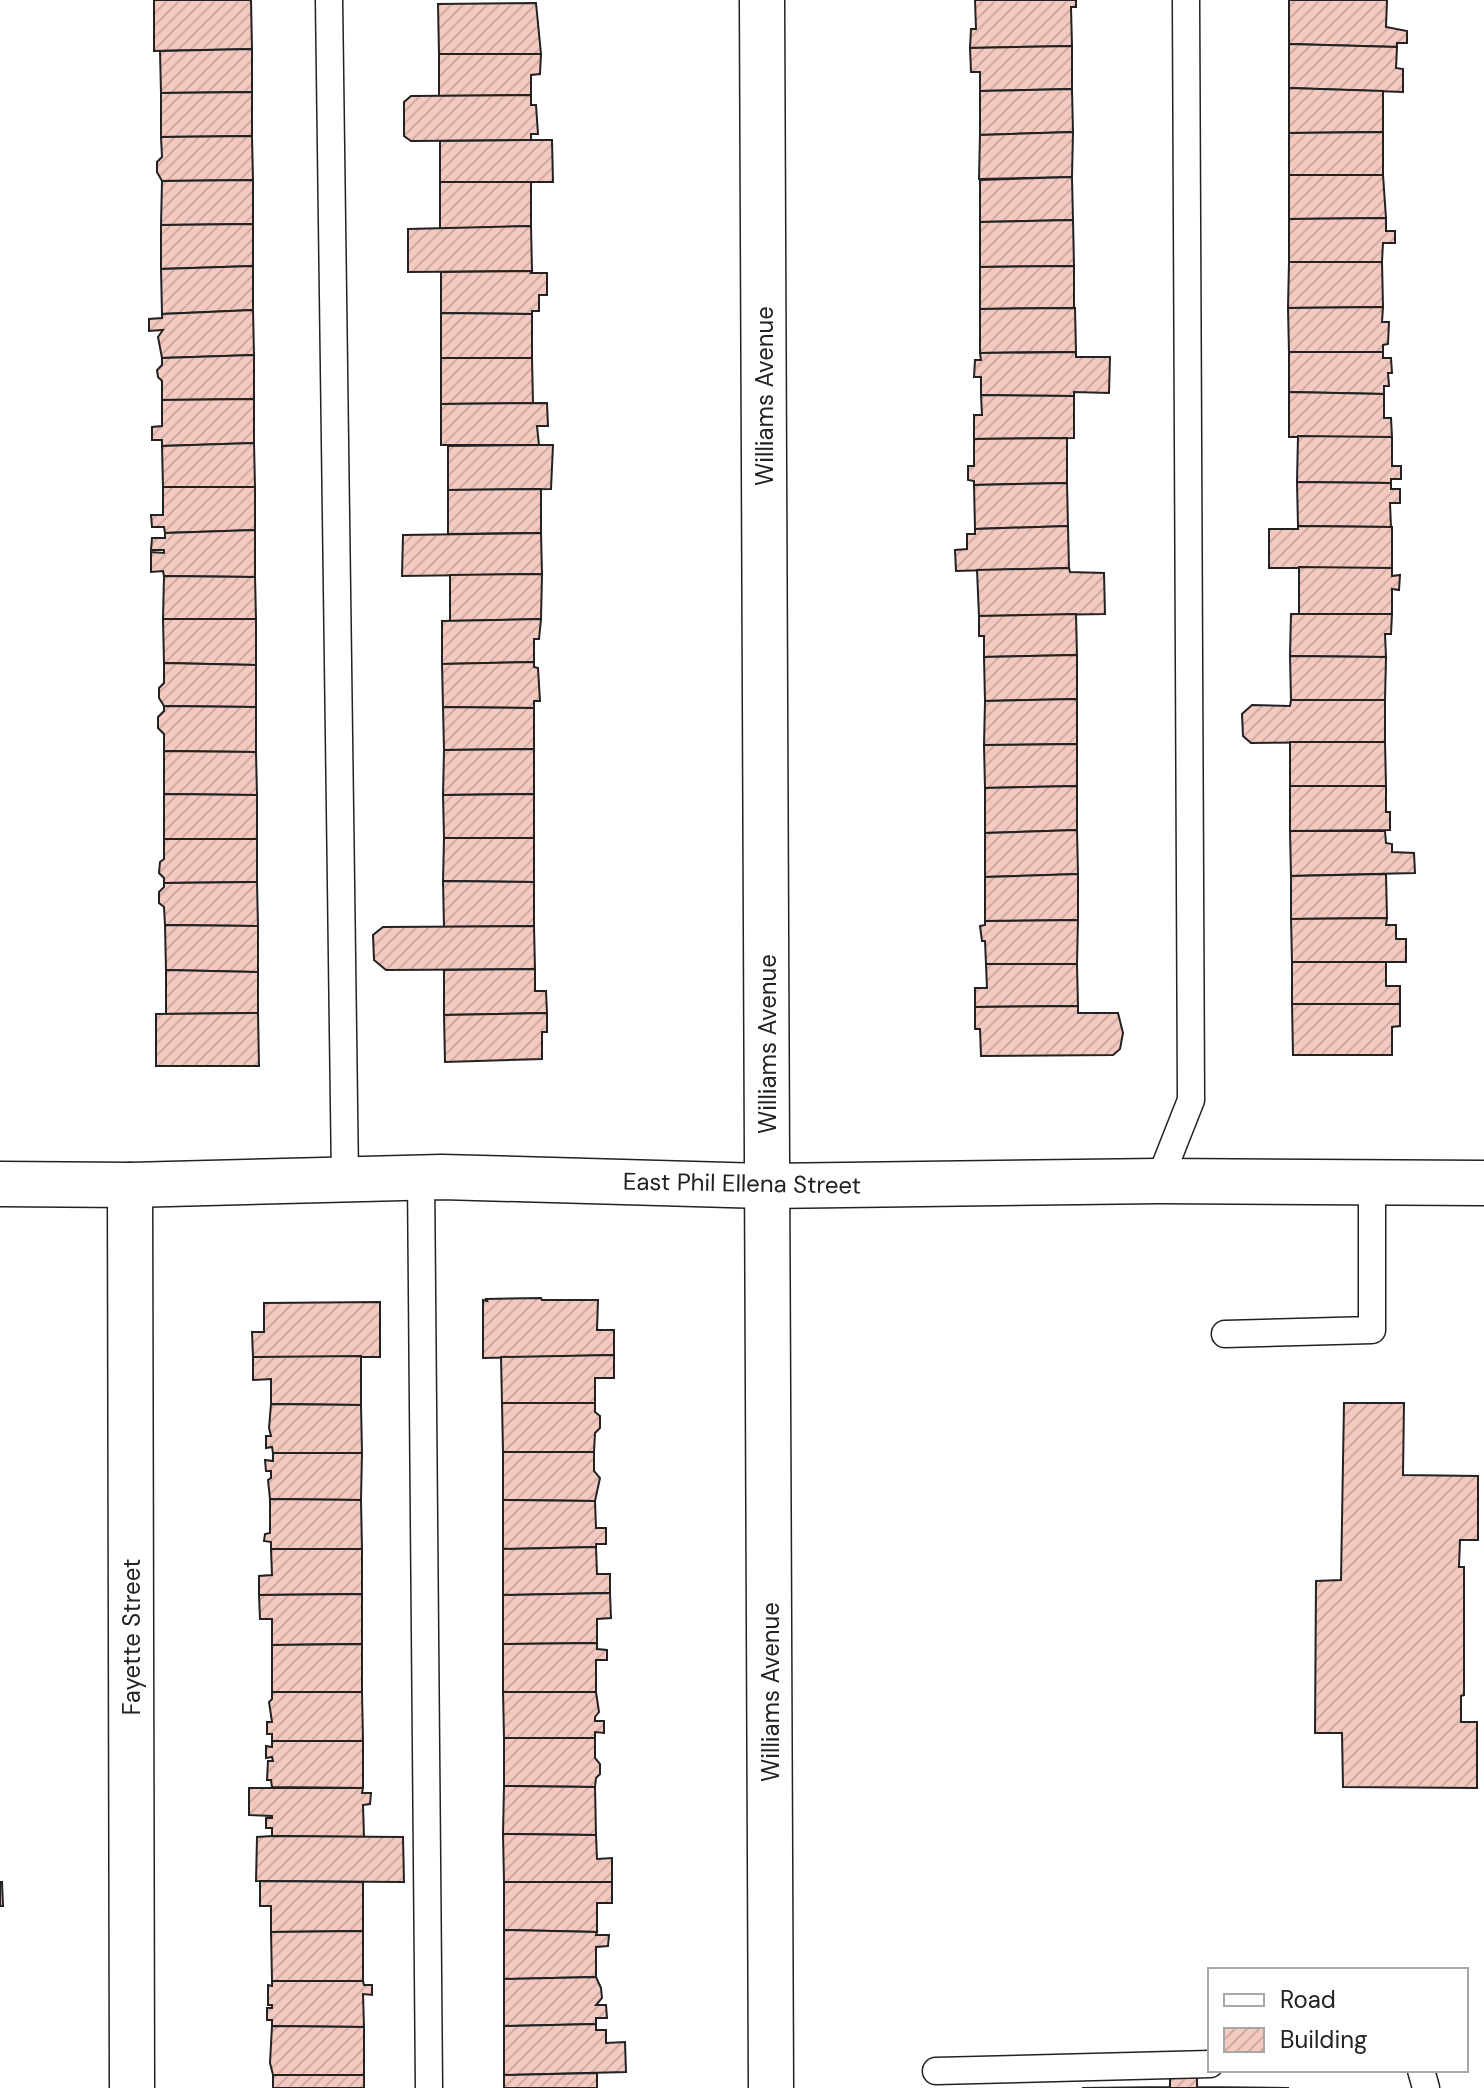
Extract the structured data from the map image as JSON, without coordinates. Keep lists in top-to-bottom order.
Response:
{
  "streets": {
    "street": ["Williams Avenue", "East Phil Ellena Street", "Fayette Street"]
  },
  "crossings": [
    ["Williams Avenue", "East Phil Ellena Street"],
    ["East Phil Ellena Street", "Fayette Street"]
  ],
  "legend": ["Road", "Building"]
}
